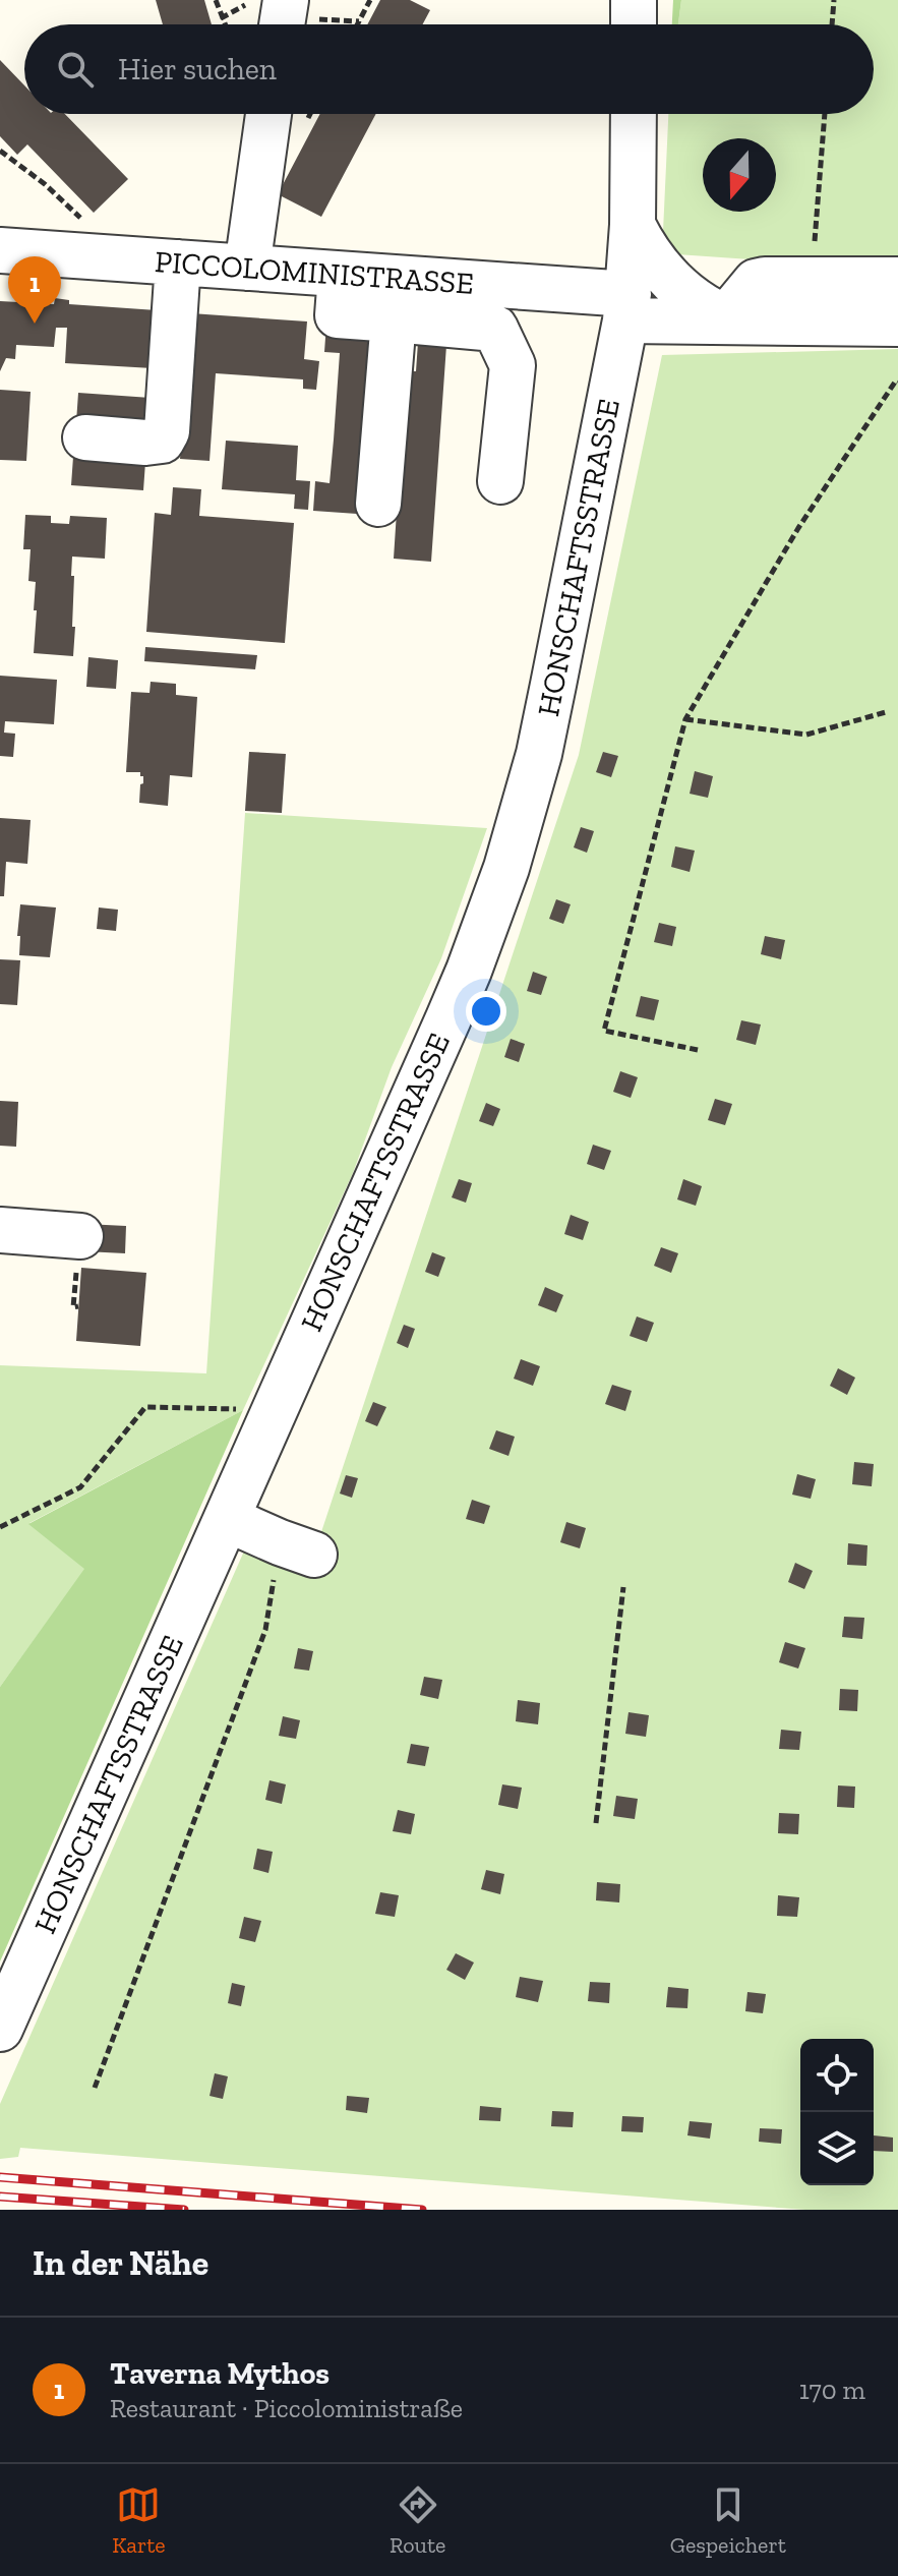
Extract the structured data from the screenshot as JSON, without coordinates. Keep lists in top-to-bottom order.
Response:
{
  "streets": {
    "street": ["PICCOLOMINISTRASSE", "HONSCHAFTSSTRASSE"]
  },
  "crossings": [
    ["PICCOLOMINISTRASSE", "HONSCHAFTSSTRASSE"]
  ],
  "north": "bottom",
  "page": {
    "search": "Hier suchen",
    "pins": "1",
    "heading": "In der Nähe",
    "list": [
      {
        "mark": "1",
        "name": "Taverna Mythos",
        "note": "Restaurant · Piccoloministraße",
        "value": "170 m"
      }
    ],
    "nav": ["Karte", "Route", "Gespeichert"]
  }
}
